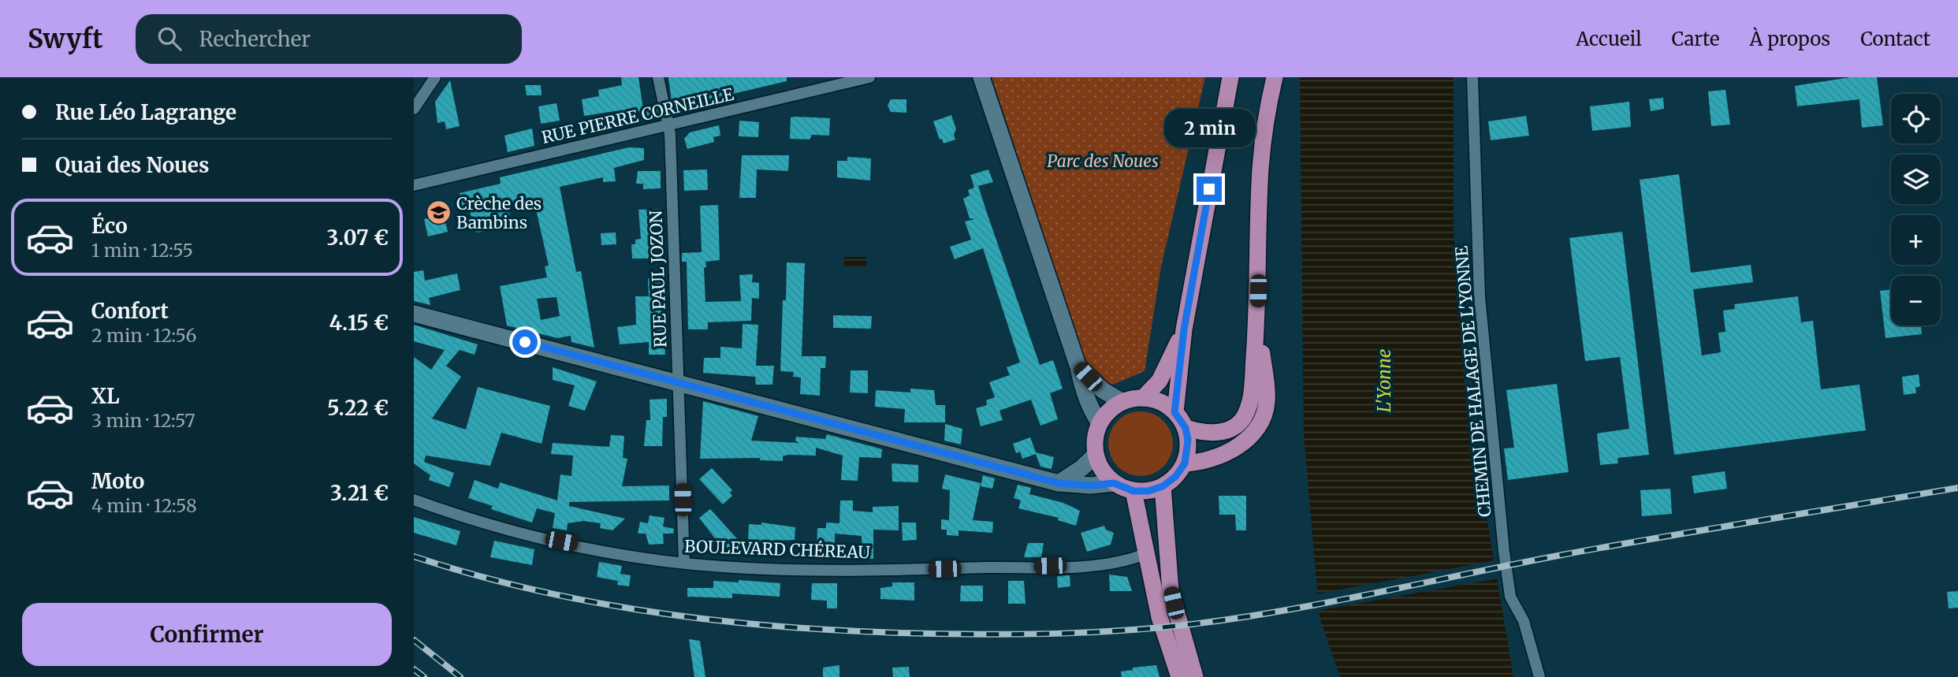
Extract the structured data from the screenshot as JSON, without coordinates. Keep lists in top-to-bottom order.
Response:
{
  "streets": {
    "street": [
      "RUE PIERRE CORNEILLE",
      "RUE PAUL JOZON",
      "CHEMIN DE HALAGE DE L'YONNE",
      "BOULEVARD CHÉREAU"
    ]
  },
  "crossings": [
    ["RUE PIERRE CORNEILLE", "RUE PAUL JOZON"],
    ["RUE PAUL JOZON", "BOULEVARD CHÉREAU"]
  ],
  "water": ["L'Yonne"],
  "parks": ["Parc des Noues"],
  "places": {
    "school or university": ["Crèche des Bambins"]
  },
  "page": {
    "header": "Swyft",
    "search": "Rechercher",
    "nav": [
      "Accueil",
      "Carte",
      "À propos",
      "Contact"
    ],
    "banner": ["Rue Léo Lagrange", "Quai des Noues"],
    "map_buttons": ["+", "−"],
    "bubble": "2 min",
    "list": [
      {
        "name": "Éco",
        "note": "1 min · 12:55",
        "value": "3.07 €"
      },
      {
        "name": "Confort",
        "note": "2 min · 12:56",
        "value": "4.15 €"
      },
      {
        "name": "XL",
        "note": "3 min · 12:57",
        "value": "5.22 €"
      },
      {
        "name": "Moto",
        "note": "4 min · 12:58",
        "value": "3.21 €"
      }
    ],
    "buttons": "Confirmer"
  }
}
